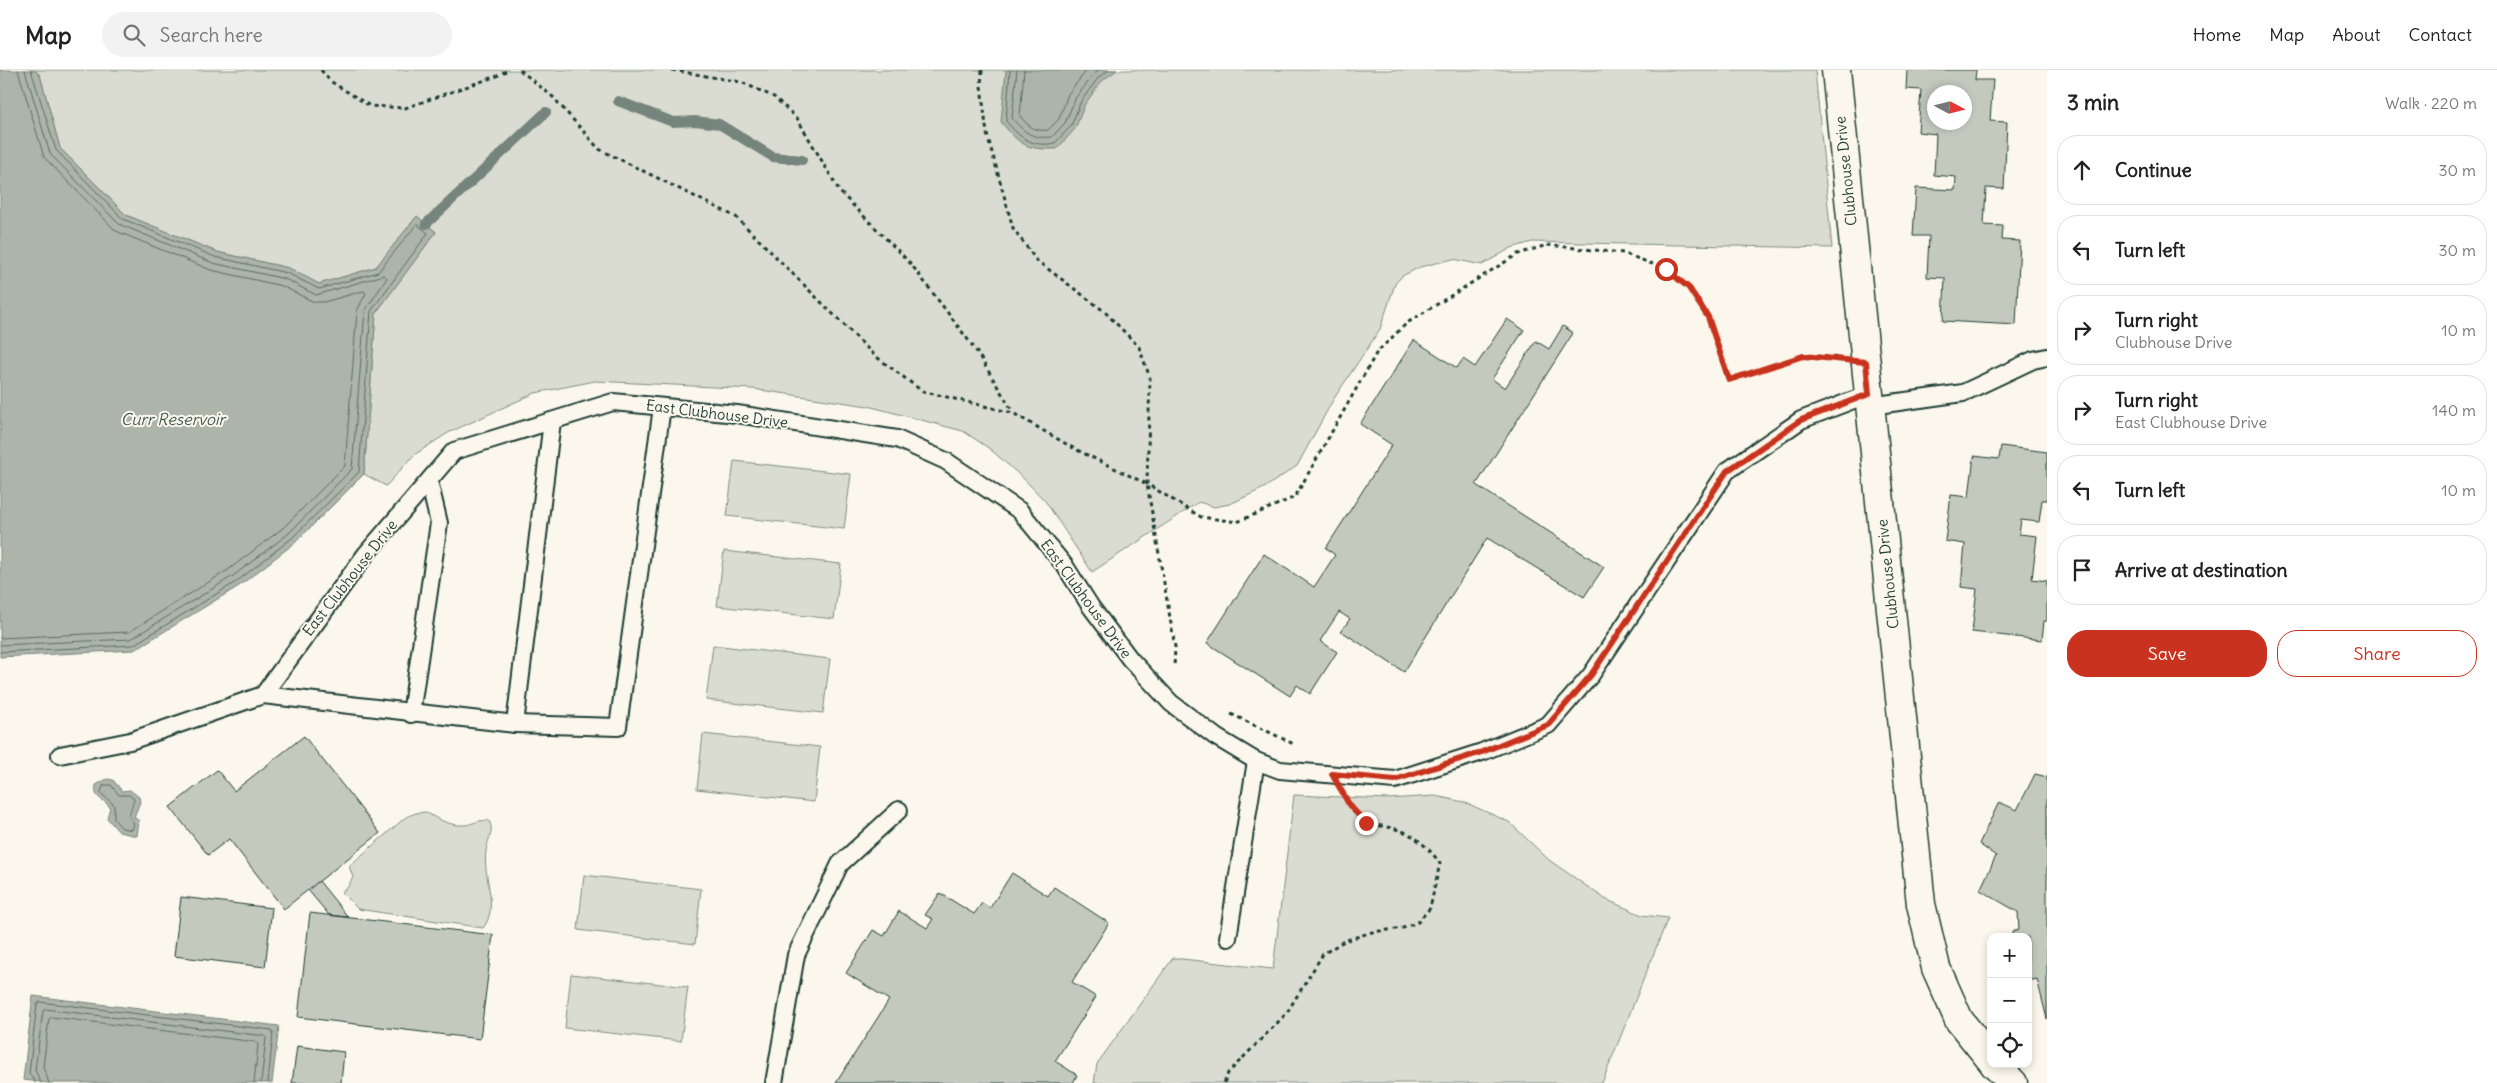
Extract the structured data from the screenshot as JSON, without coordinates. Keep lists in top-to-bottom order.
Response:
{
  "streets": {
    "street": ["Clubhouse Drive"],
    "lane": ["East Clubhouse Drive"]
  },
  "crossings": [
    ["Clubhouse Drive", "East Clubhouse Drive"]
  ],
  "water": ["Curr Reservoir"],
  "north": "right",
  "page": {
    "header": "Map",
    "search": "Search here",
    "nav": [
      "Home",
      "Map",
      "About",
      "Contact"
    ],
    "heading": ["3 min", "Walk · 220 m"],
    "list": [
      ["Continue", "30 m"],
      ["Turn left", "30 m"],
      ["Turn right", "Clubhouse Drive", "10 m"],
      ["Turn right", "East Clubhouse Drive", "140 m"],
      ["Turn left", "10 m"],
      "Arrive at destination"
    ],
    "buttons": ["Save", "Share"],
    "map_buttons": ["+", "−"]
  }
}
